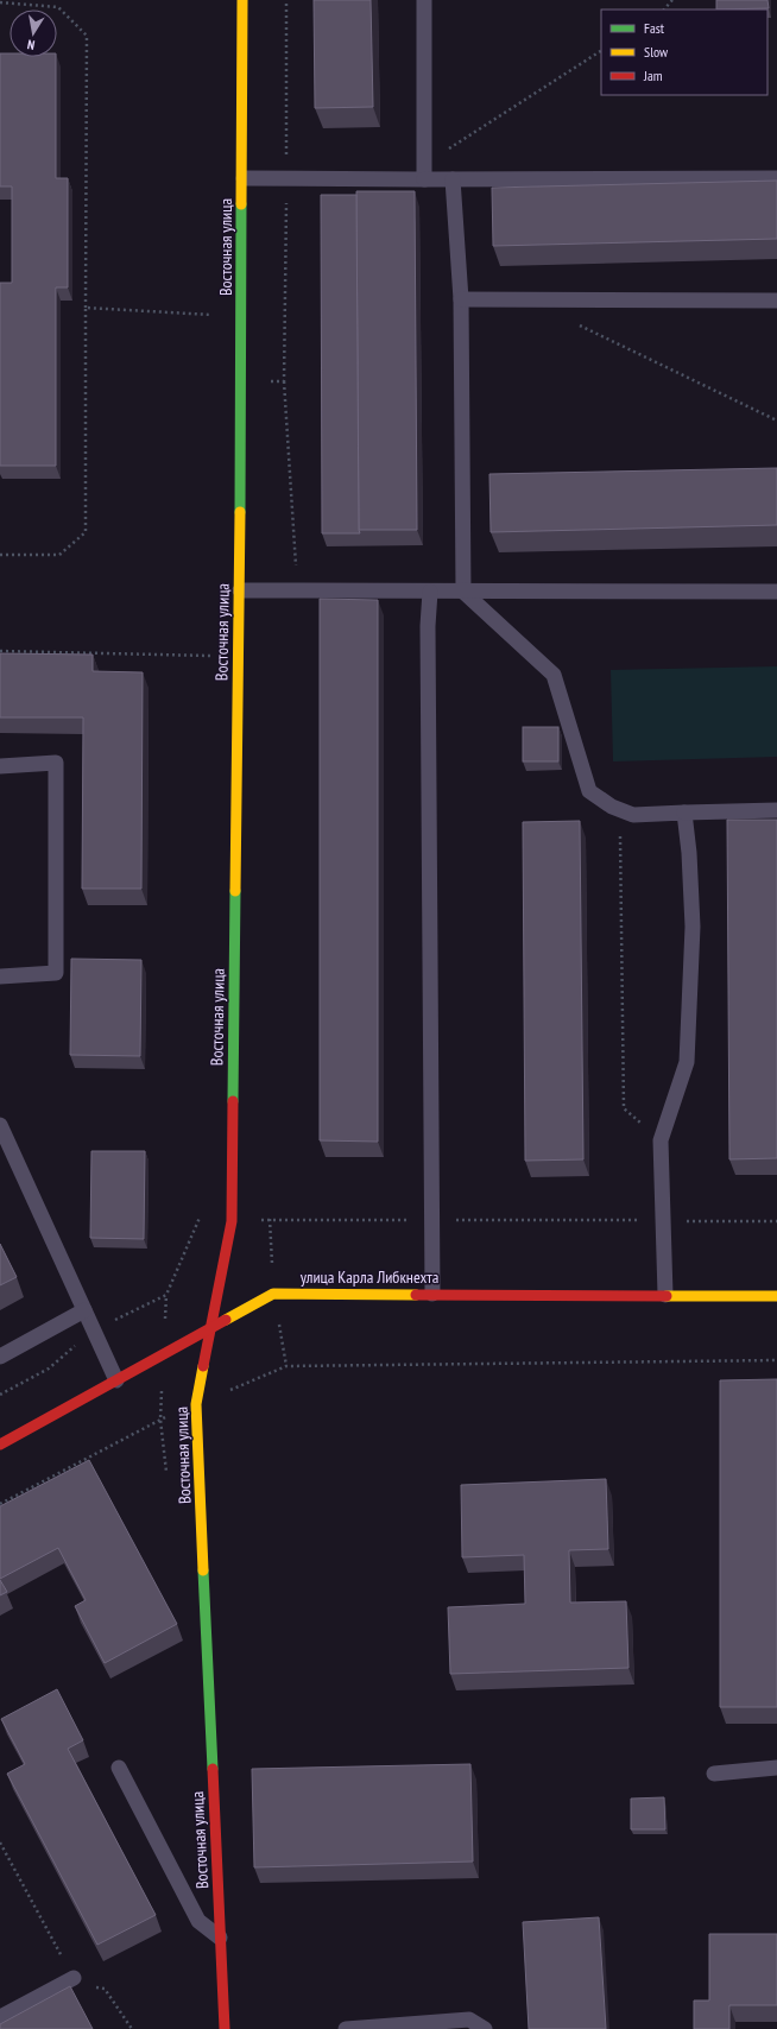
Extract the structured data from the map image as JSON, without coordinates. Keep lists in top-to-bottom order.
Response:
{
  "streets": {
    "street": ["Восточная улица", "улица Карла Либкнехта"]
  },
  "crossings": [
    ["Восточная улица", "улица Карла Либкнехта"]
  ],
  "legend": ["Fast", "Slow", "Jam"],
  "north": "bottom"
}
